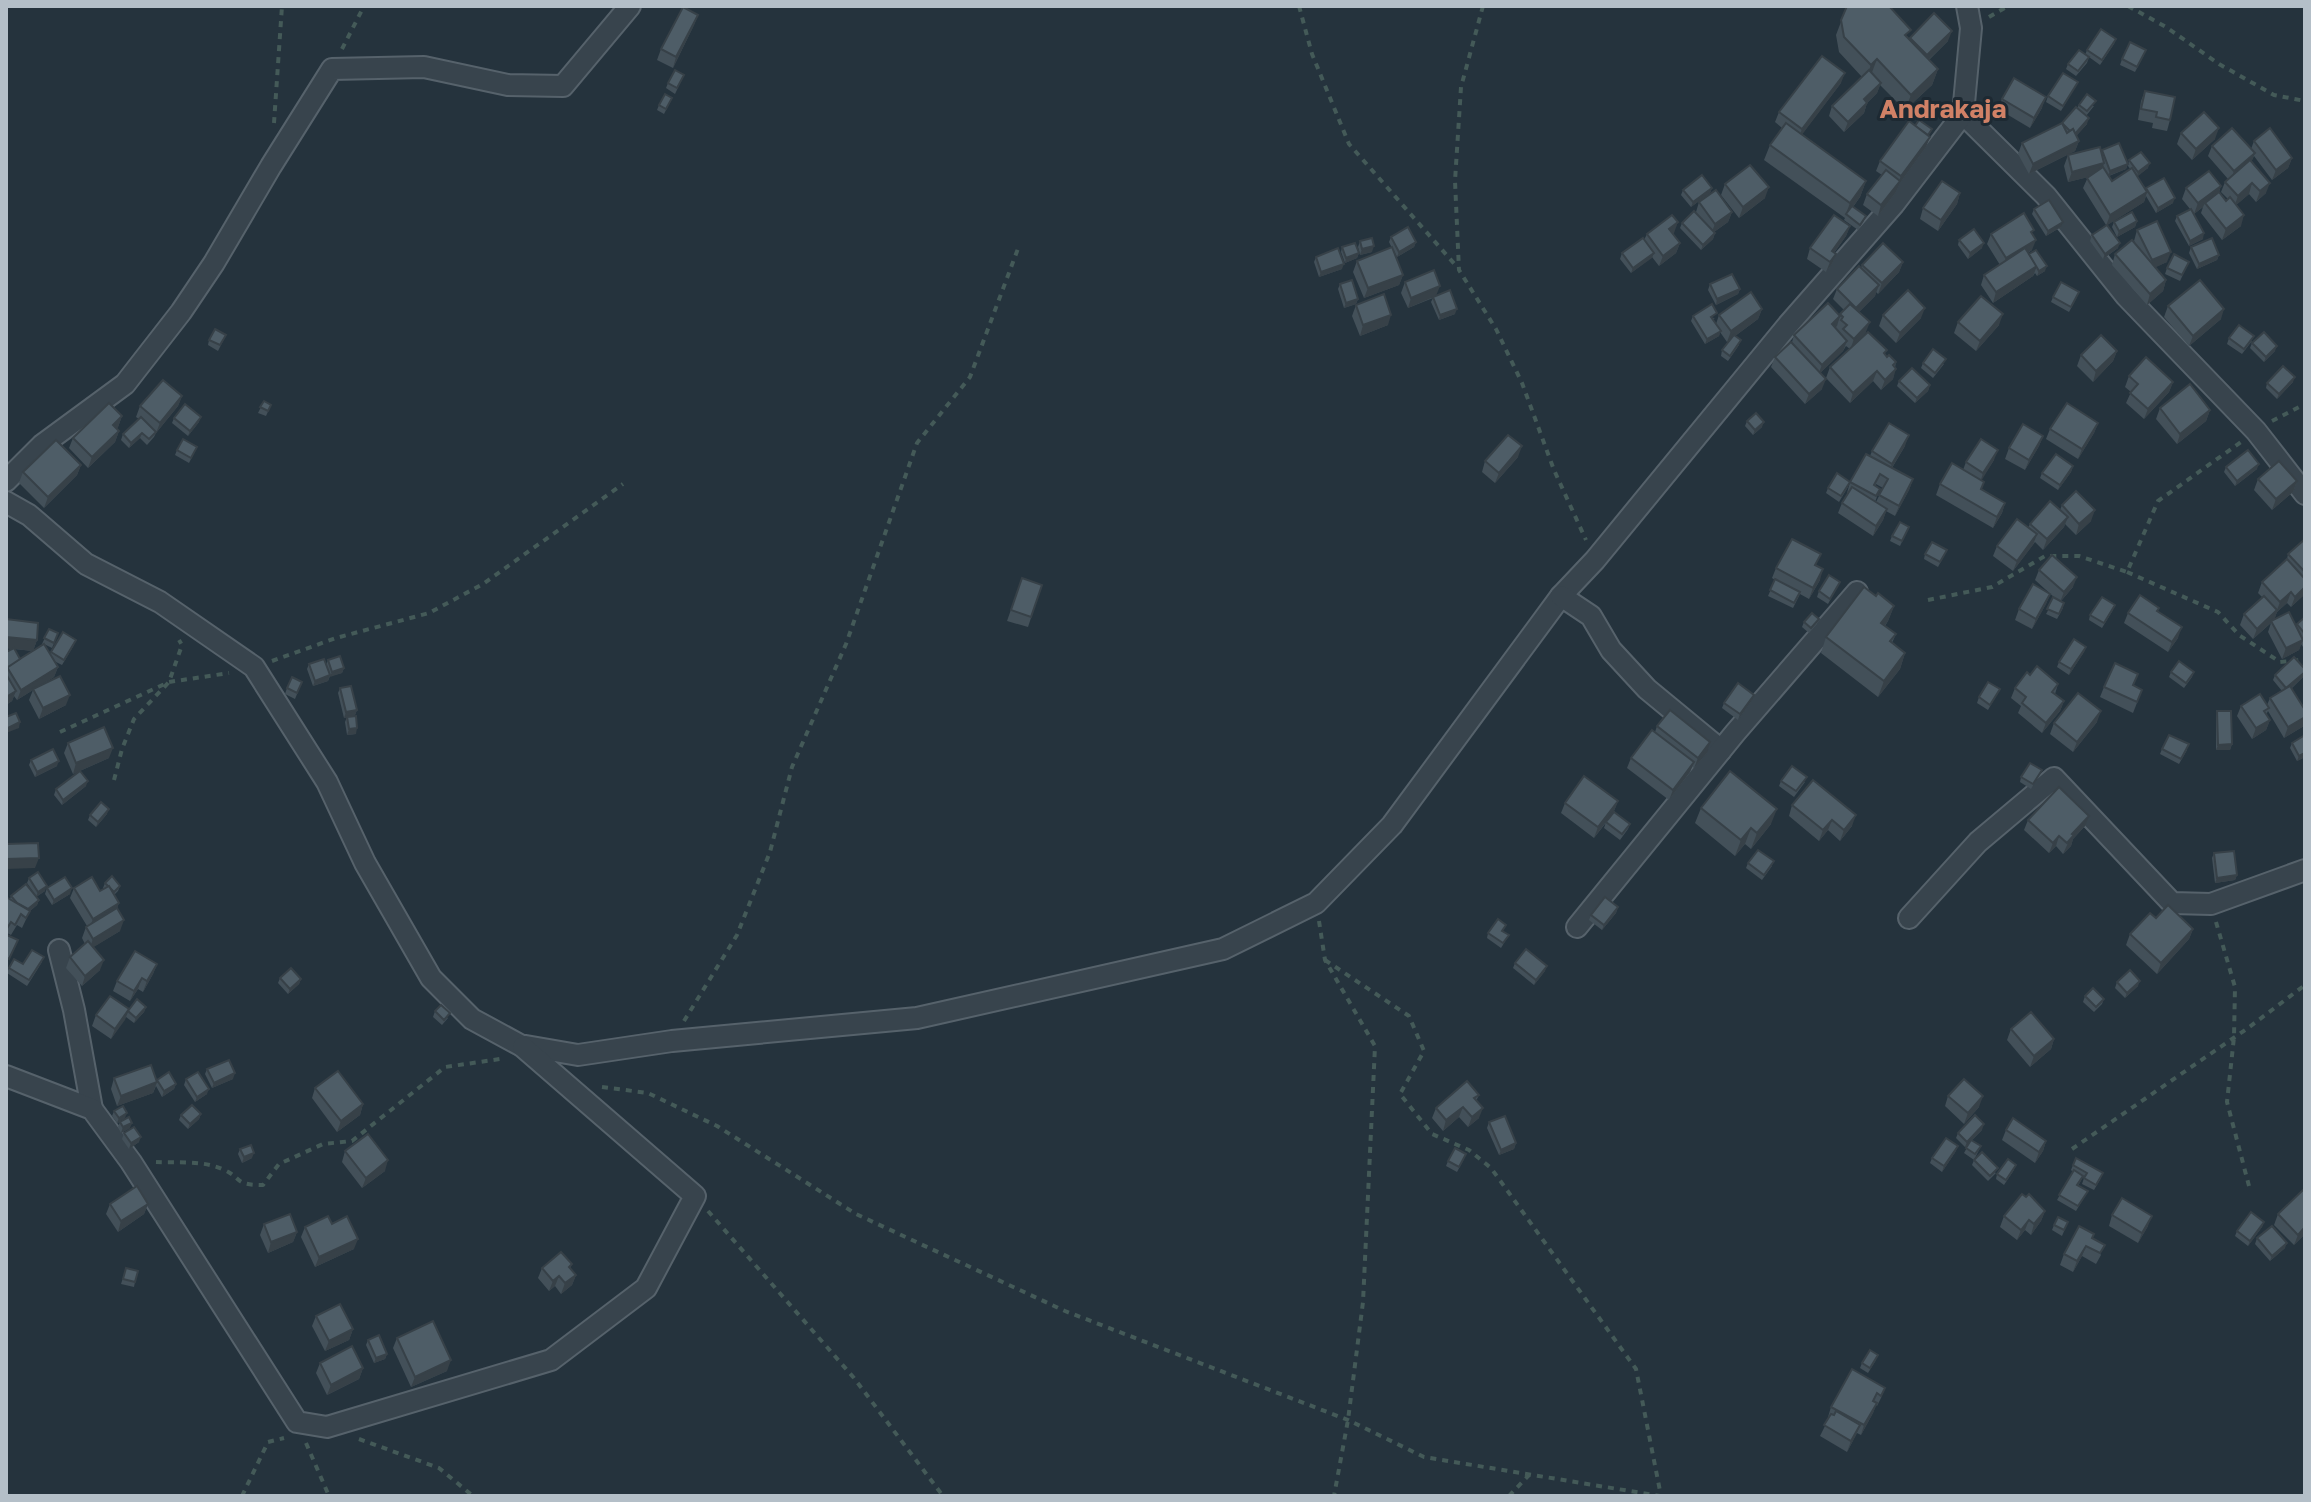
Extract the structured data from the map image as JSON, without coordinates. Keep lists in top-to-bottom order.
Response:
{
  "districts": ["Andrakaja"]
}
